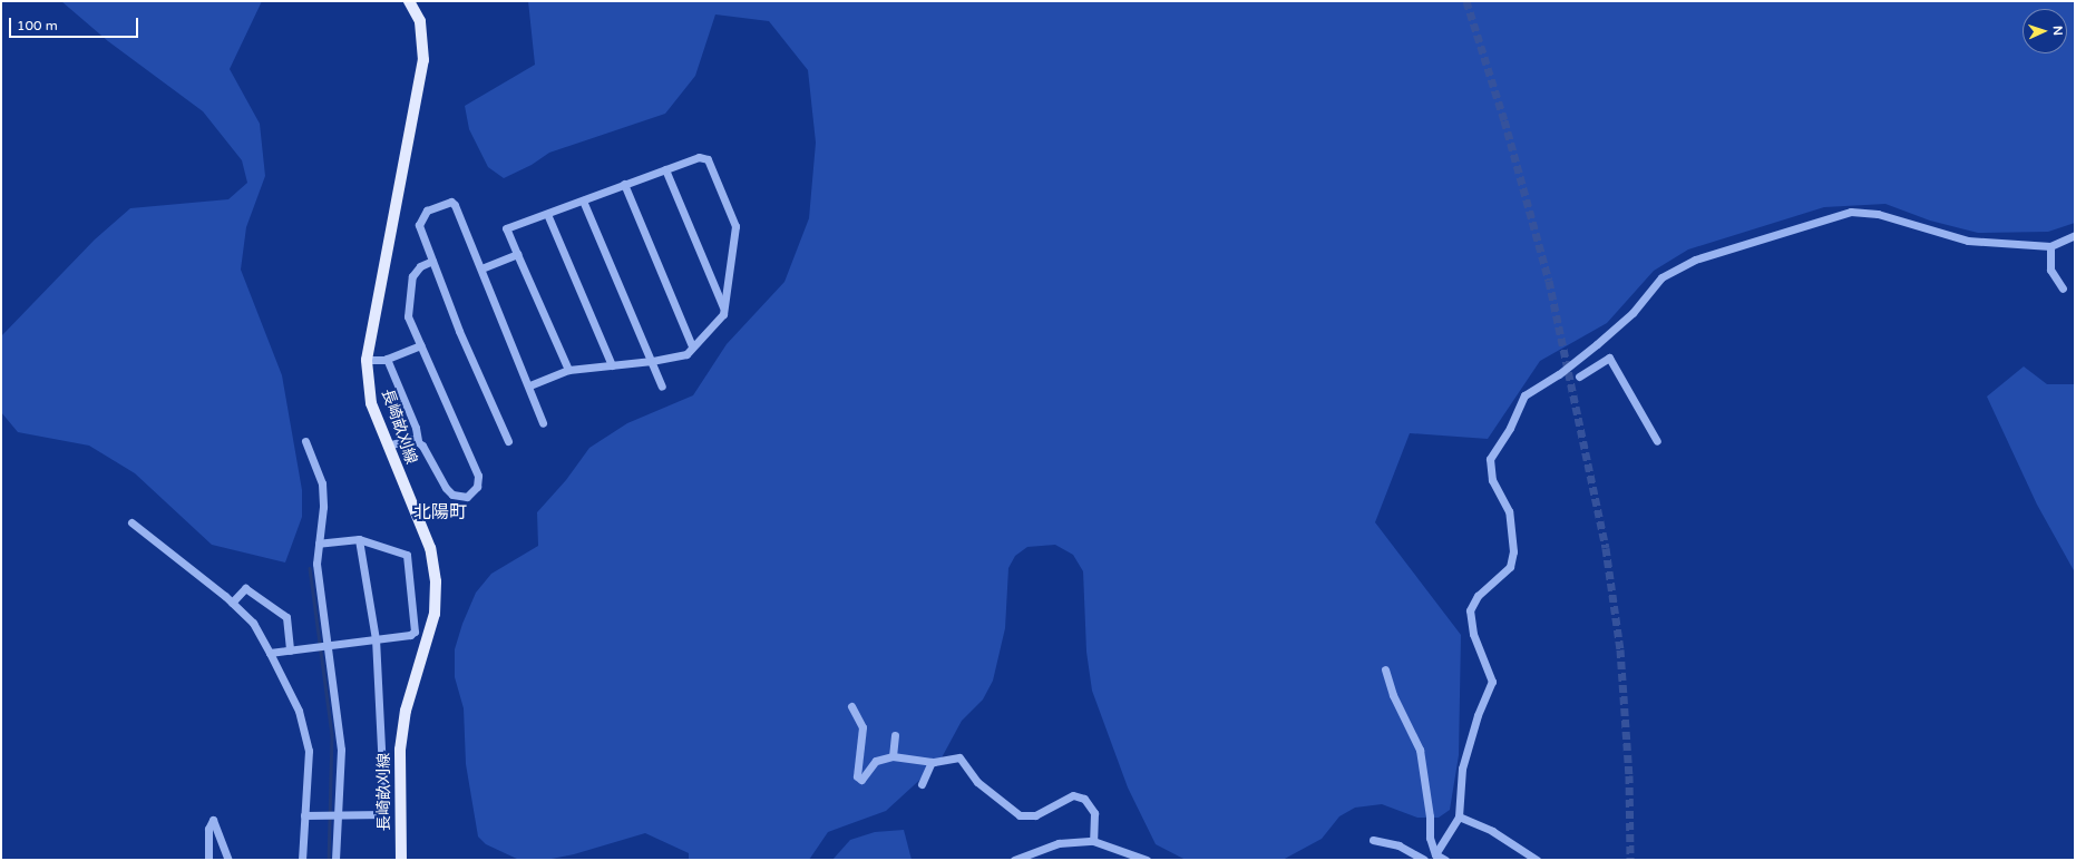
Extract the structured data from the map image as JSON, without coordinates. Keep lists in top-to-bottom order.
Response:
{
  "streets": {
    "main road": ["長崎畝刈線"]
  },
  "districts": ["北陽町"],
  "scale_bar": "100 m",
  "north": "right"
}
